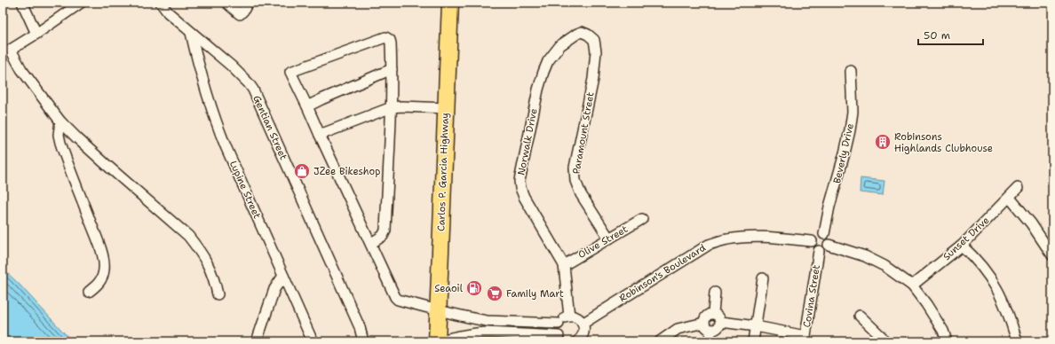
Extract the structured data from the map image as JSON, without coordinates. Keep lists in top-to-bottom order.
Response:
{
  "streets": {
    "highway": ["Carlos P. Garcia Highway"],
    "street": [
      "Gentian Street",
      "Paramount Street",
      "Norwalk Drive",
      "Beverly Drive",
      "Lupine Street",
      "Sunset Drive",
      "Olive Street",
      "Robinson's Boulevard",
      "Covina Street"
    ]
  },
  "crossings": [
    ["Gentian Street", "Lupine Street"],
    ["Paramount Street", "Norwalk Drive"],
    ["Paramount Street", "Olive Street"],
    ["Norwalk Drive", "Olive Street"],
    ["Beverly Drive", "Robinson's Boulevard"],
    ["Beverly Drive", "Covina Street"],
    ["Robinson's Boulevard", "Covina Street"]
  ],
  "places": {
    "building": ["Robinsons Highlands Clubhouse"],
    "shop": ["JZee Bikeshop"],
    "fuel station": ["Seaoil"],
    "supermarket": ["Family Mart"]
  },
  "scale_bar": "50 m"
}
